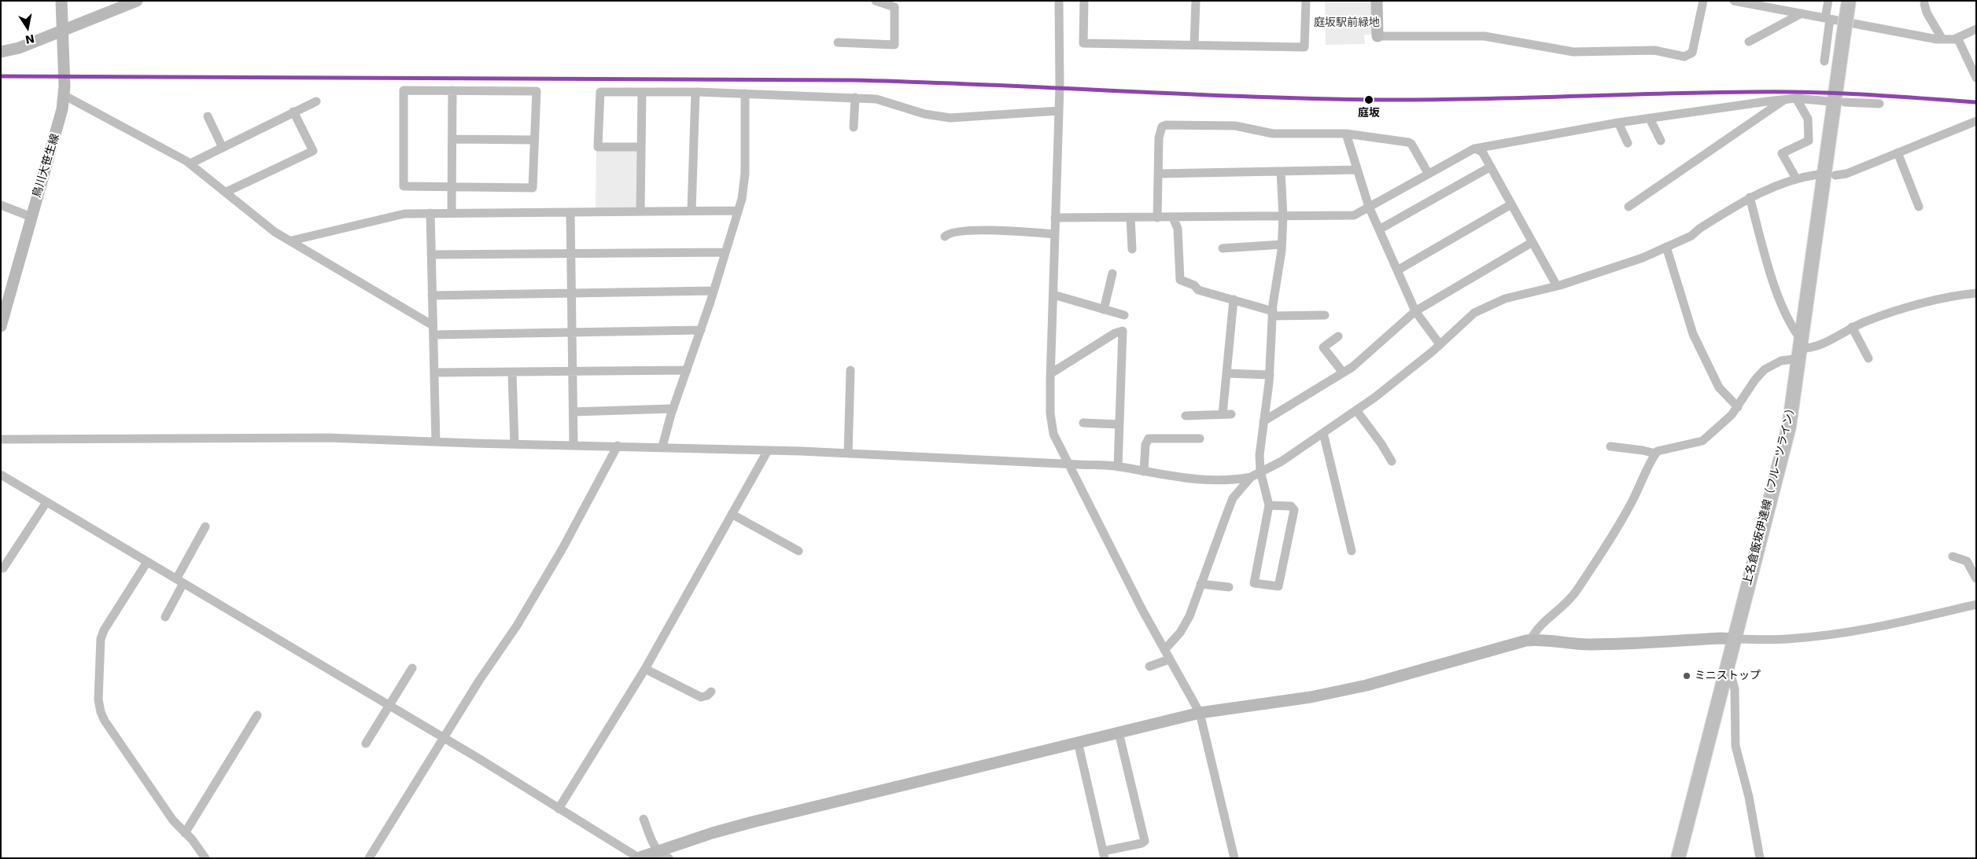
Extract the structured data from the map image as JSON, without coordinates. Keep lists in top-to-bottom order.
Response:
{
  "streets": {
    "main road": ["上名倉飯坂伊達線（フルーツライン）"],
    "street": ["鳥川大笹生線"]
  },
  "parks": ["庭坂駅前緑地"],
  "places": ["庭坂", "ミニストップ"],
  "north": "bottom"
}
